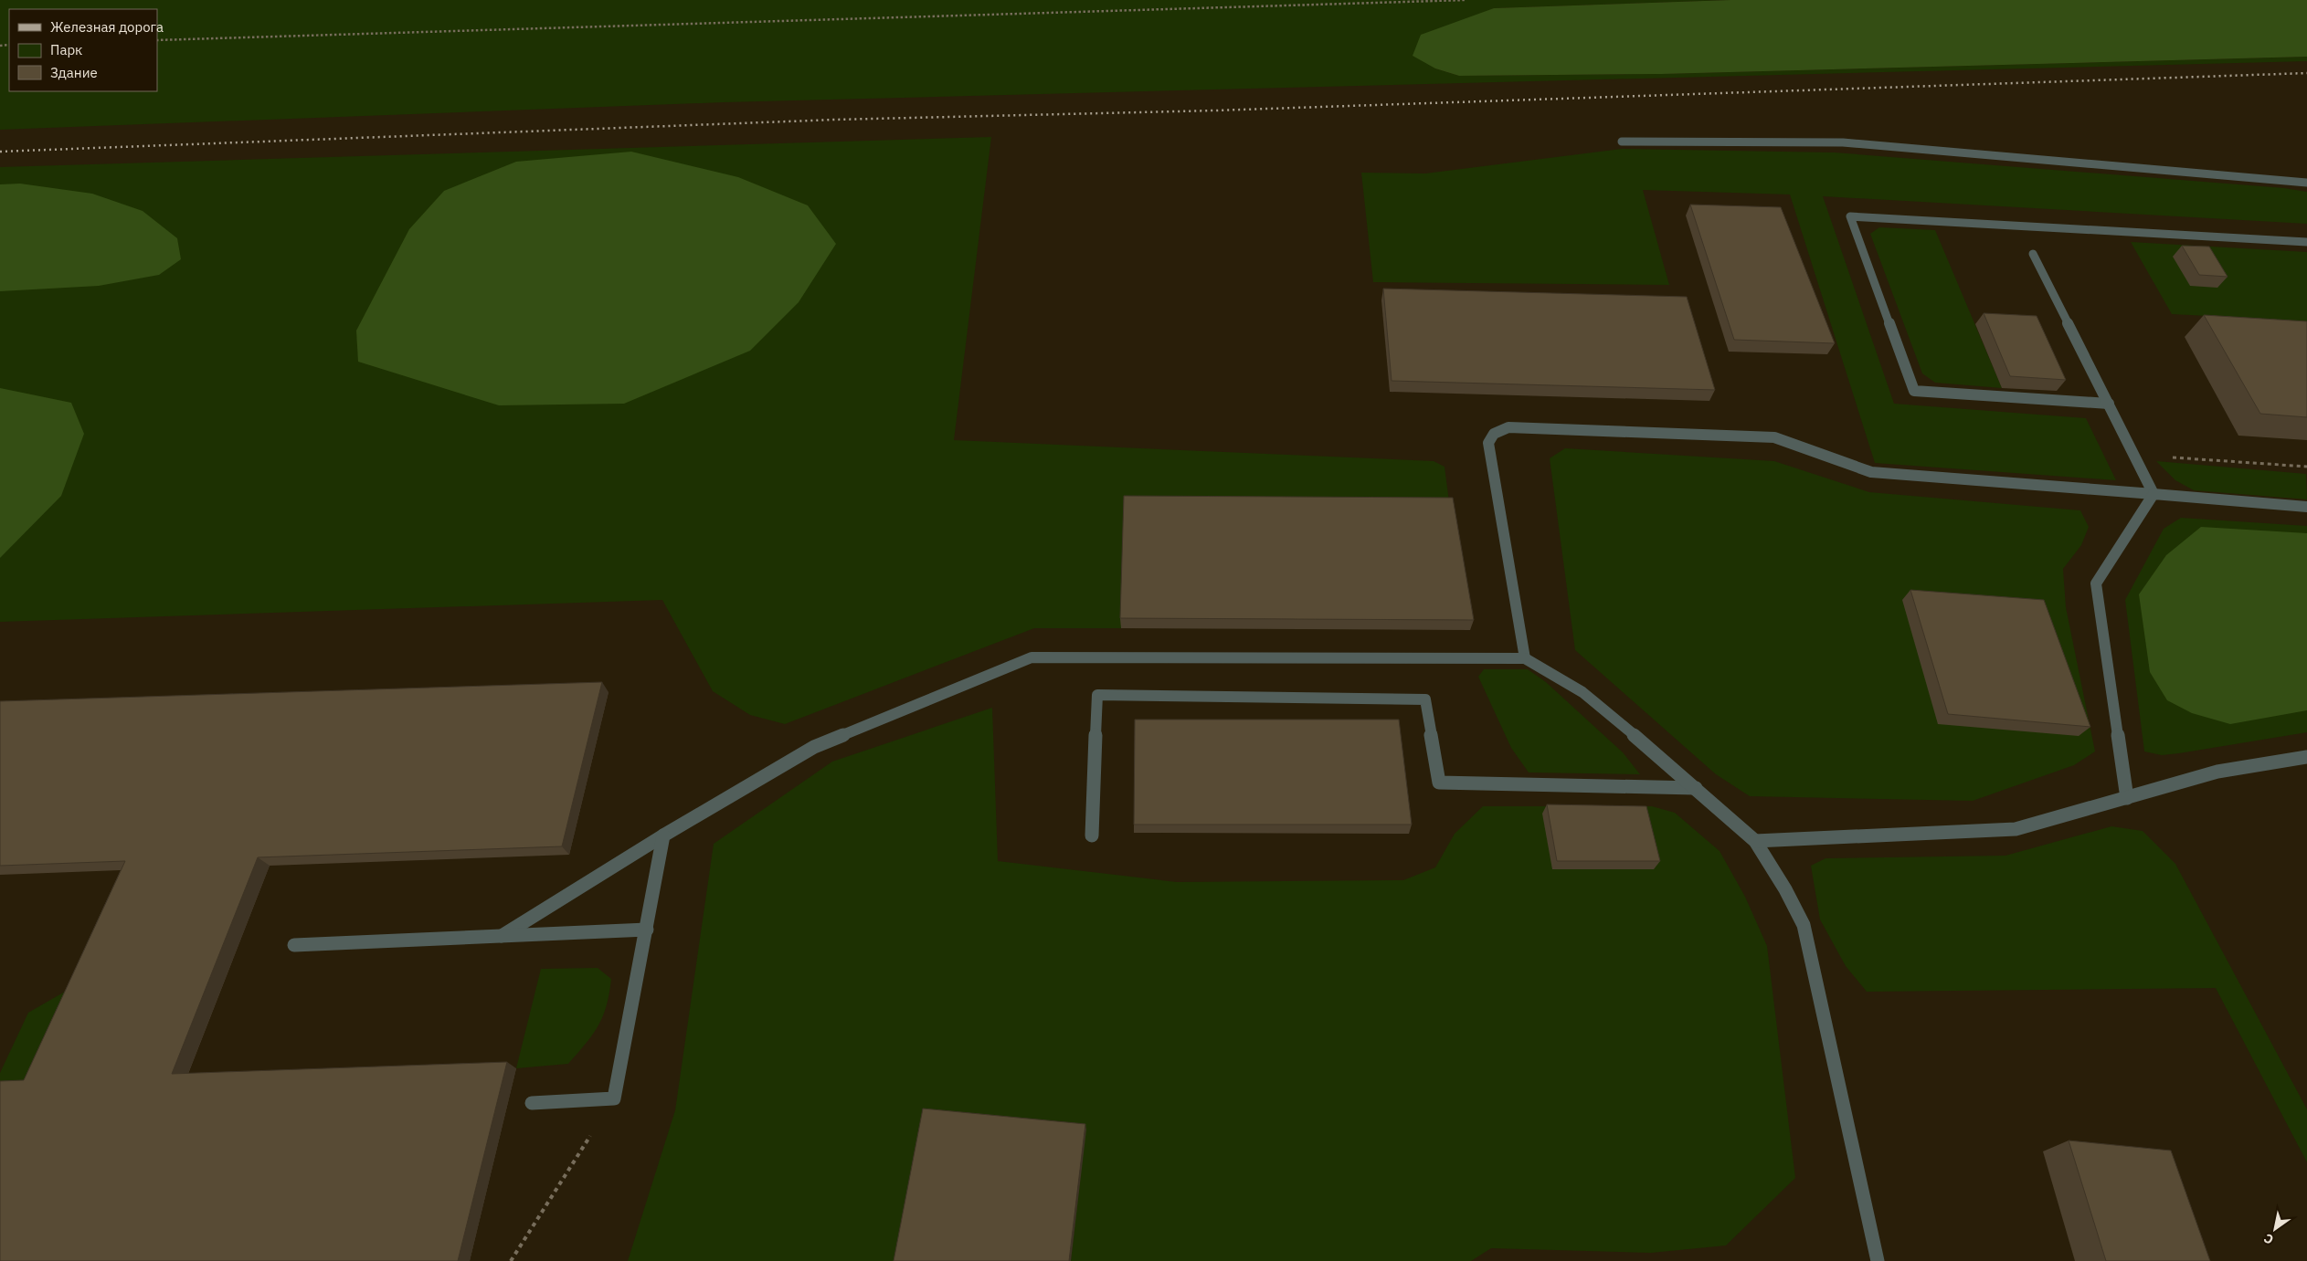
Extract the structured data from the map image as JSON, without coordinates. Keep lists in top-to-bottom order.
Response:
{
  "legend": ["Железная дорога", "Парк", "Здание"],
  "north": "bottom left"
}
